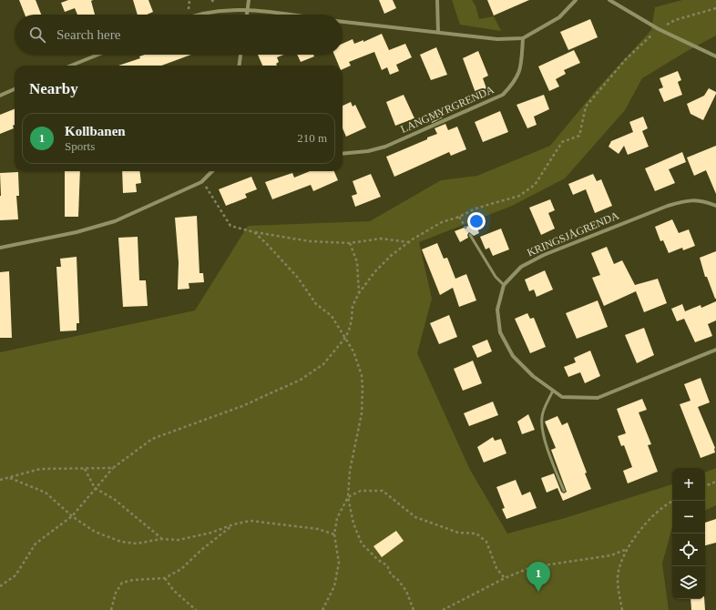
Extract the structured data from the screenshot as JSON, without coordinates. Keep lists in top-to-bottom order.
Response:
{
  "streets": {
    "street": ["LANGMYRGRENDA", "KRINGSJÅGRENDA"]
  },
  "page": {
    "search": "Search here",
    "heading": "Nearby",
    "list": [
      {
        "mark": "1",
        "name": "Kollbanen",
        "note": "Sports",
        "value": "210 m"
      }
    ],
    "map_buttons": ["+", "−"],
    "pins": "1"
  }
}
